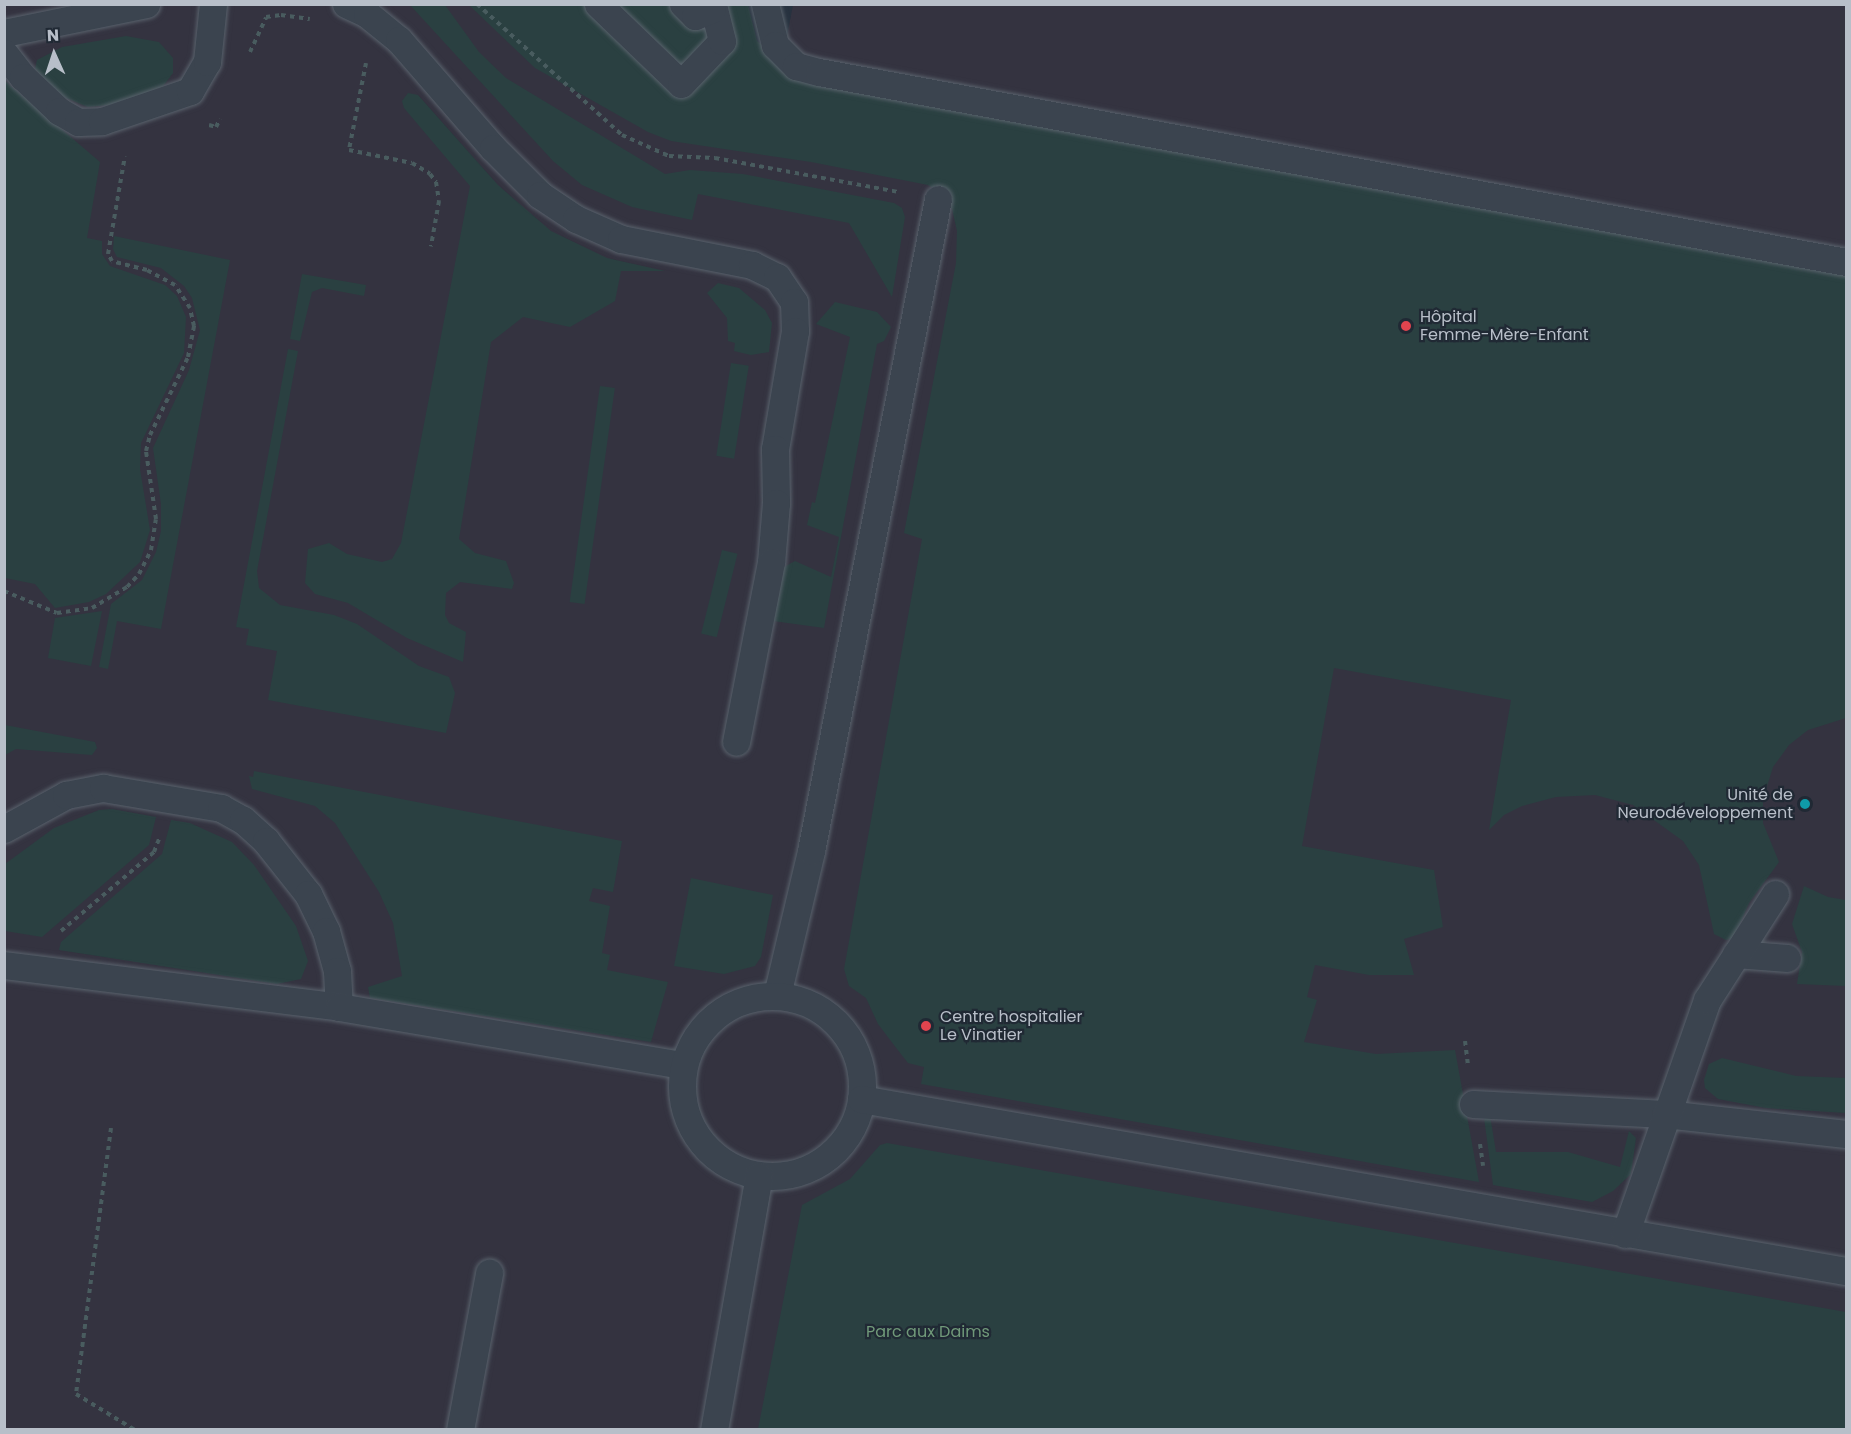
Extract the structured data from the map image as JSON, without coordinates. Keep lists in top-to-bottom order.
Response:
{
  "parks": ["Parc aux Daims"],
  "places": ["Hôpital Femme-Mère-Enfant", "Unité de Neurodéveloppement", "Centre hospitalier Le Vinatier"],
  "north": "top"
}
